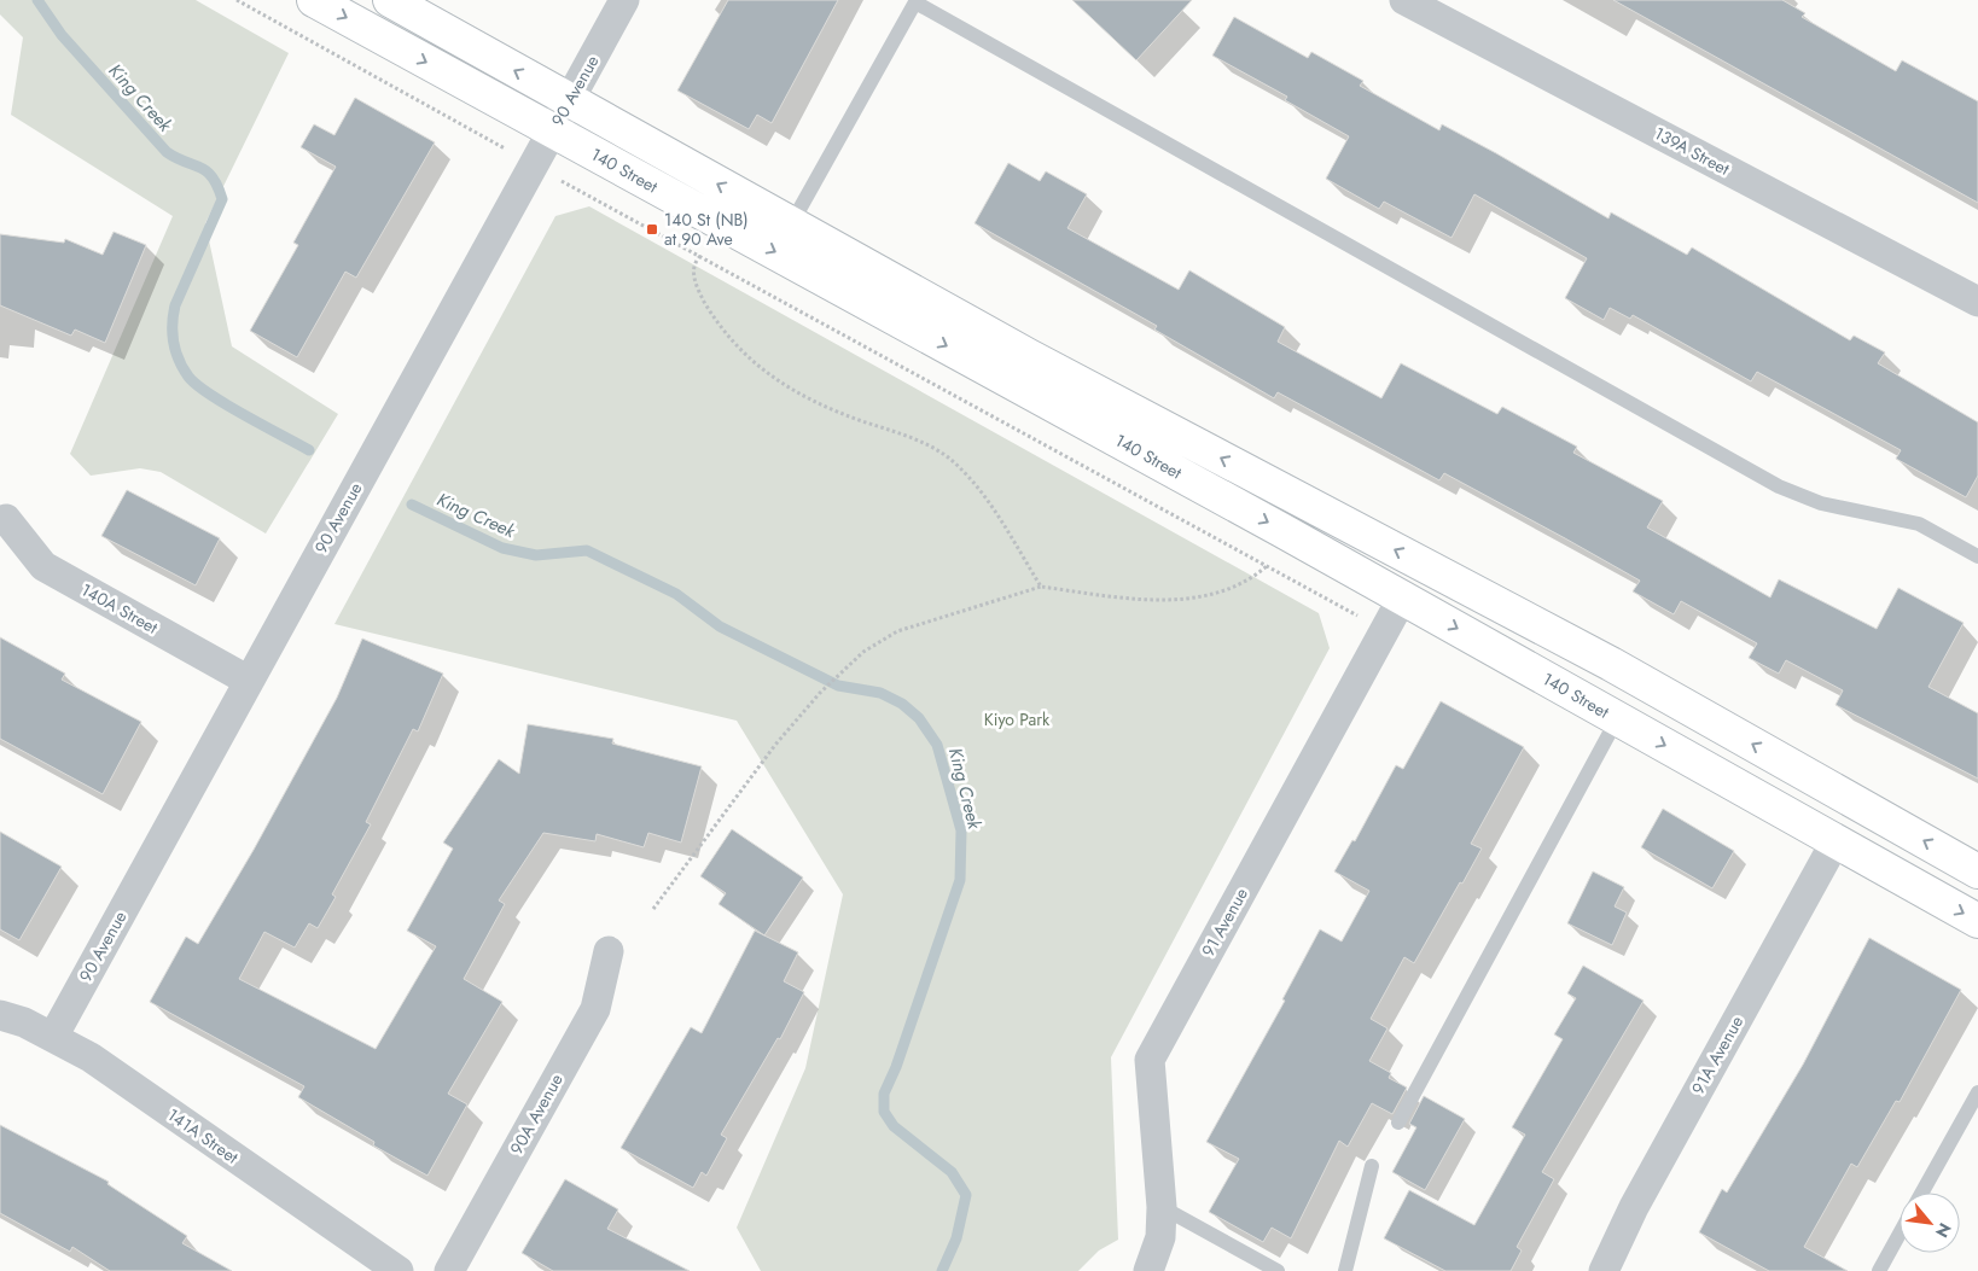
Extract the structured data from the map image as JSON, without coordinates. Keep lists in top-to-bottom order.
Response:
{
  "streets": {
    "main road": ["140 Street"],
    "street": [
      "90 Avenue",
      "139A Street",
      "140A Street",
      "91 Avenue",
      "91A Avenue",
      "90A Avenue",
      "141A Street"
    ]
  },
  "crossings": [
    ["90 Avenue", "140 Street"],
    ["90 Avenue", "140A Street"],
    ["90 Avenue", "141A Street"],
    ["140 Street", "91 Avenue"],
    ["140 Street", "91A Avenue"]
  ],
  "water": ["King Creek"],
  "parks": ["Kiyo Park"],
  "places": {
    "transit": ["140 St (NB) at 90 Ave"]
  },
  "north": "bottom right"
}
